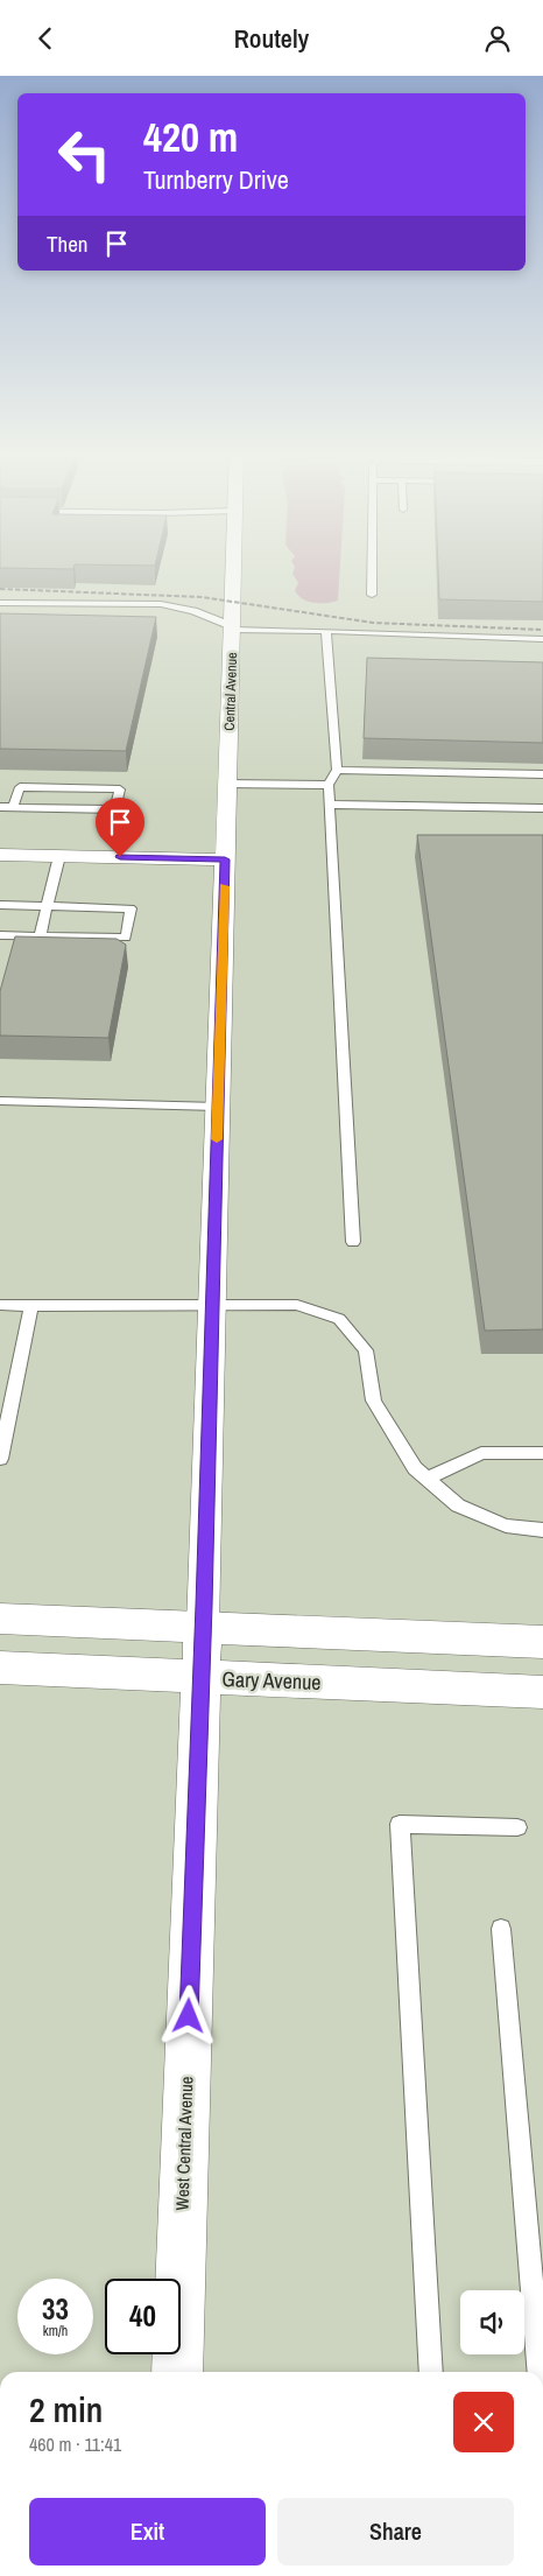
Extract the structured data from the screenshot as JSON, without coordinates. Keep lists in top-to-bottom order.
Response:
{
  "streets": {
    "main road": ["Gary Avenue", "West Central Avenue"],
    "street": ["Central Avenue"]
  },
  "crossings": [
    ["Central Avenue", "West Central Avenue"],
    ["Gary Avenue", "West Central Avenue"]
  ],
  "page": {
    "header": "Routely",
    "turn": ["420 m", "Turnberry Drive"],
    "then": "Then",
    "speed": "33 km/h",
    "limit": "40",
    "heading": ["2 min", "460 m · 11:41"],
    "buttons": ["Exit", "Share"]
  }
}
